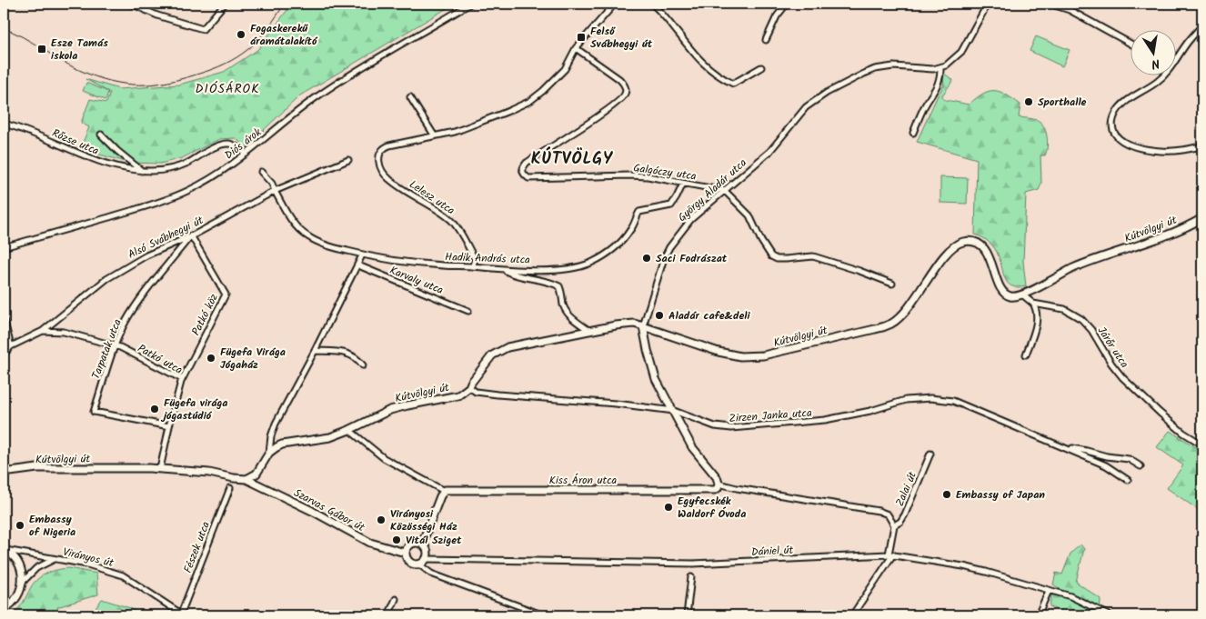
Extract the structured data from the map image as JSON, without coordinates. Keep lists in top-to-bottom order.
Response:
{
  "streets": {
    "street": [
      "Rőzse utca",
      "Diós árok",
      "Galgóczy utca",
      "György Aladár utca",
      "Lelesz utca",
      "Kútvölgyi út",
      "Alsó Svábhegyi út",
      "Hadik András utca",
      "Karvaly utca",
      "Patkó köz",
      "Járőr utca",
      "Tarpatak utca",
      "Patkó utca",
      "Zirzen Janka utca",
      "Kiss Áron utca",
      "Zalai út",
      "Szarvas Gábor út",
      "Fészek utca",
      "Dániel út",
      "Virányos út"
    ]
  },
  "crossings": [
    ["Rőzse utca", "Diós árok"],
    ["Galgóczy utca", "György Aladár utca"],
    ["Galgóczy utca", "Hadik András utca"],
    ["György Aladár utca", "Kútvölgyi út"],
    ["György Aladár utca", "Zirzen Janka utca"],
    ["György Aladár utca", "Kiss Áron utca"],
    ["Lelesz utca", "Hadik András utca"],
    ["Kútvölgyi út", "Járőr utca"],
    ["Kútvölgyi út", "Patkó utca"],
    ["Kútvölgyi út", "Zirzen Janka utca"],
    ["Kútvölgyi út", "Szarvas Gábor út"],
    ["Alsó Svábhegyi út", "Hadik András utca"],
    ["Alsó Svábhegyi út", "Patkó köz"],
    ["Alsó Svábhegyi út", "Tarpatak utca"],
    ["Alsó Svábhegyi út", "Patkó utca"],
    ["Patkó köz", "Tarpatak utca"],
    ["Patkó köz", "Patkó utca"],
    ["Tarpatak utca", "Patkó utca"],
    ["Zalai út", "Dániel út"],
    ["Szarvas Gábor út", "Dániel út"],
    ["Fészek utca", "Virányos út"]
  ],
  "districts": ["DIÓSÁROK", "KÚTVÖLGY"],
  "places": {
    "other": [
      "Fogaskerekű áramátalakító",
      "Sporthalle",
      "Saci Fodrászat",
      "Aladár cafe&deli",
      "Fügefa Virága Jógaház",
      "Fügefa virága jógastúdió",
      "Embassy of Japan",
      "Egyfecskék Waldorf Óvoda",
      "Virányosi Közösségi Ház",
      "Embassy of Nigeria",
      "Vitál Sziget"
    ],
    "transit": ["Felső Svábhegyi út", "Esze Tamás iskola"]
  },
  "north": "bottom"
}
